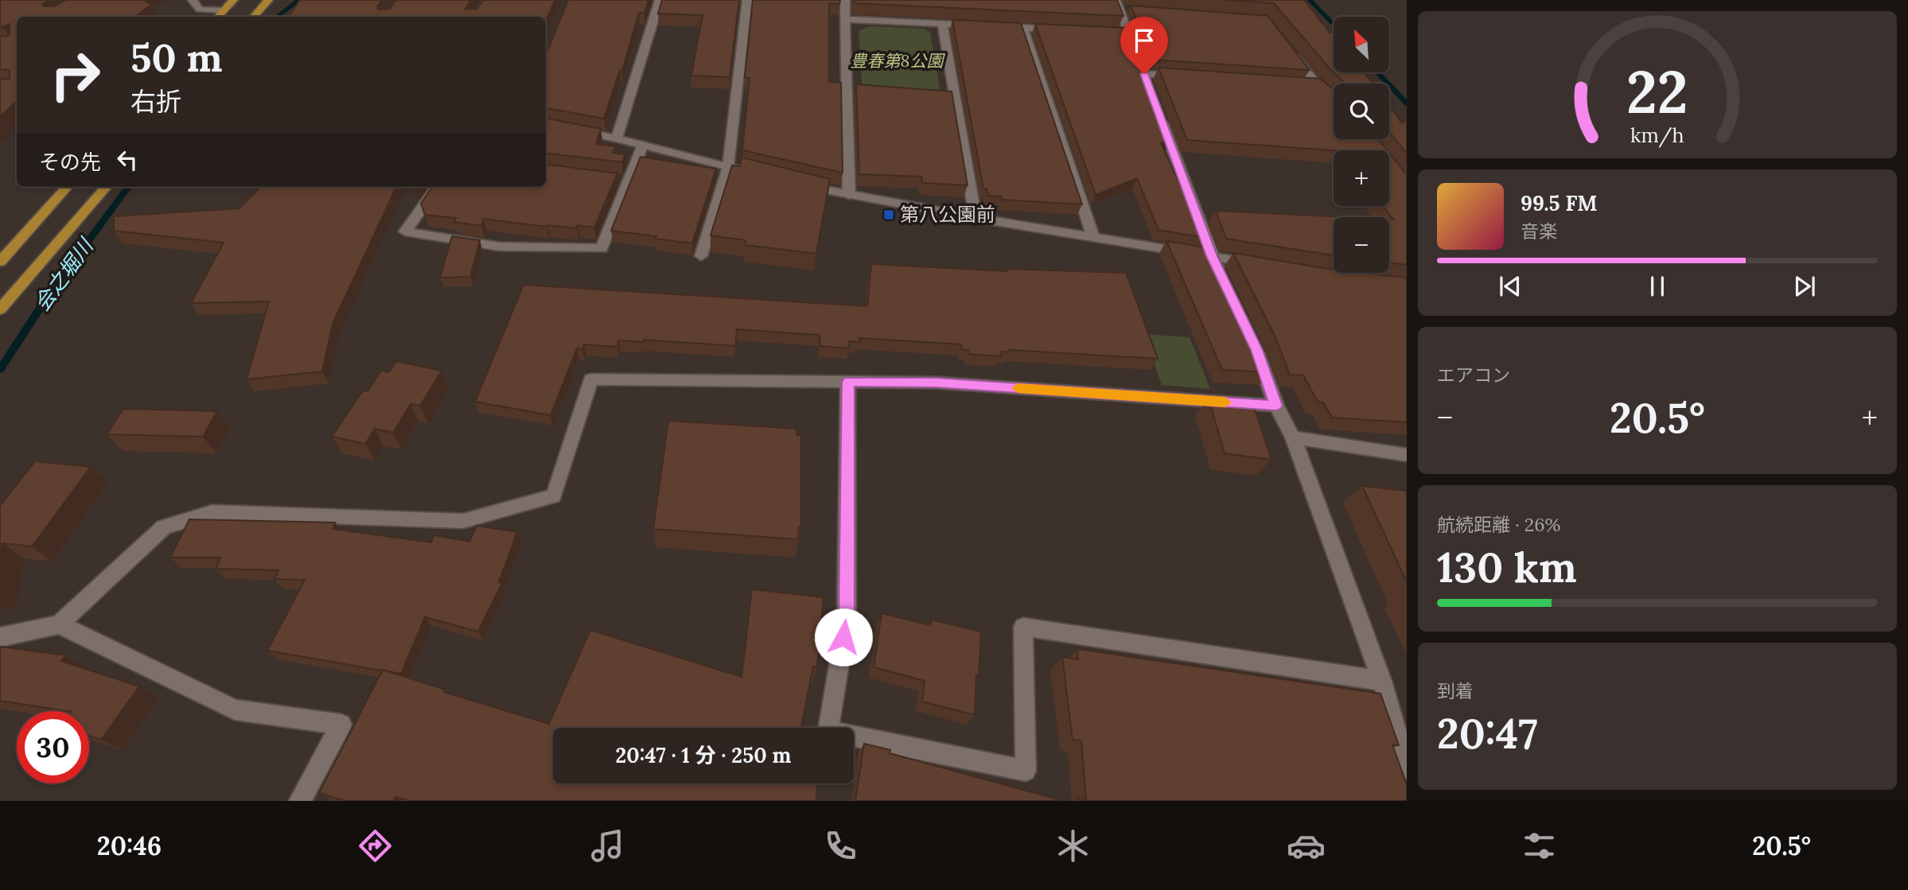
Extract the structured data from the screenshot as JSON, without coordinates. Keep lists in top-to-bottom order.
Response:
{
  "water": ["会之堀川"],
  "parks": ["豊春第8公園"],
  "places": {
    "transit": ["第八公園前"]
  },
  "north": "top left",
  "page": {
    "map_buttons": ["+", "−"],
    "turn": ["50 m", "右折"],
    "then": "その先",
    "song": ["99.5 FM", "音楽"],
    "tile": [
      "エアコン",
      ["航続距離 · 26%", "130 km"],
      ["到着", "20:47"]
    ],
    "heat": ["−", "20.5°", "+"],
    "limit": "30",
    "trip": "20:47 · 1 分 · 250 m",
    "tabs": ["20:46", "20.5°"],
    "gauge": ["22", "km/h"]
  }
}
